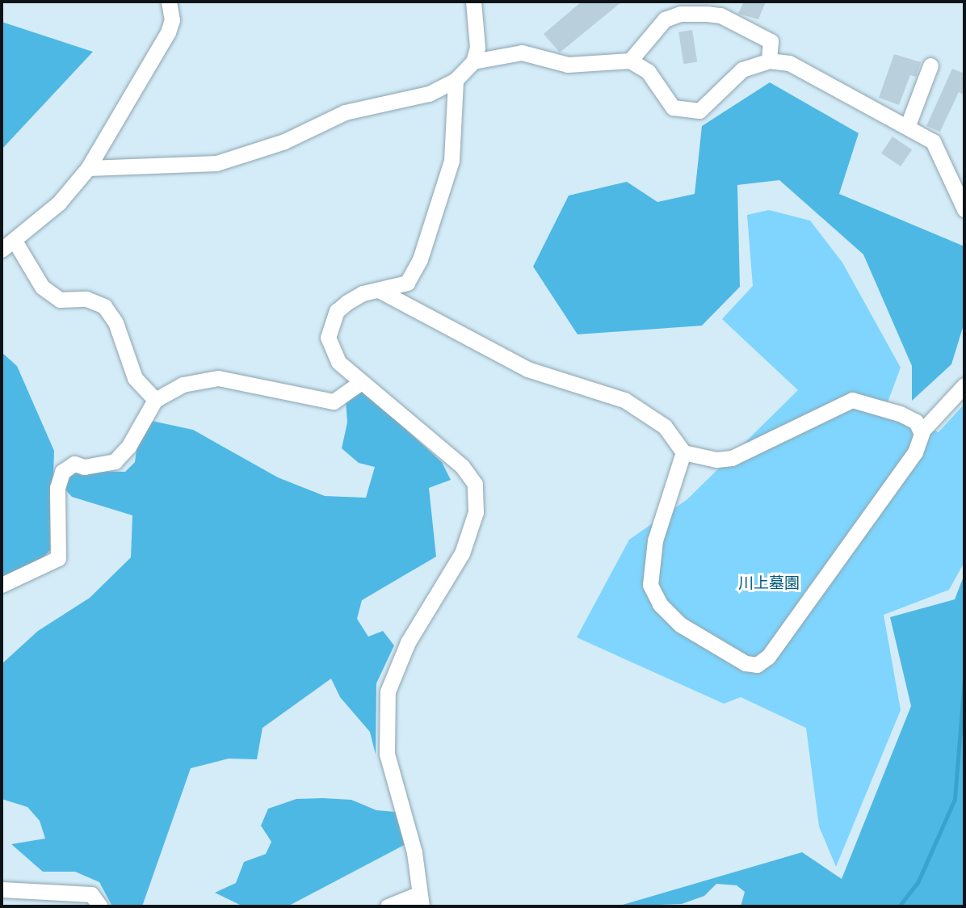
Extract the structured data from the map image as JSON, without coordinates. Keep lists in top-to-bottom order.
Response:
{
  "parks": ["川上墓園"]
}
